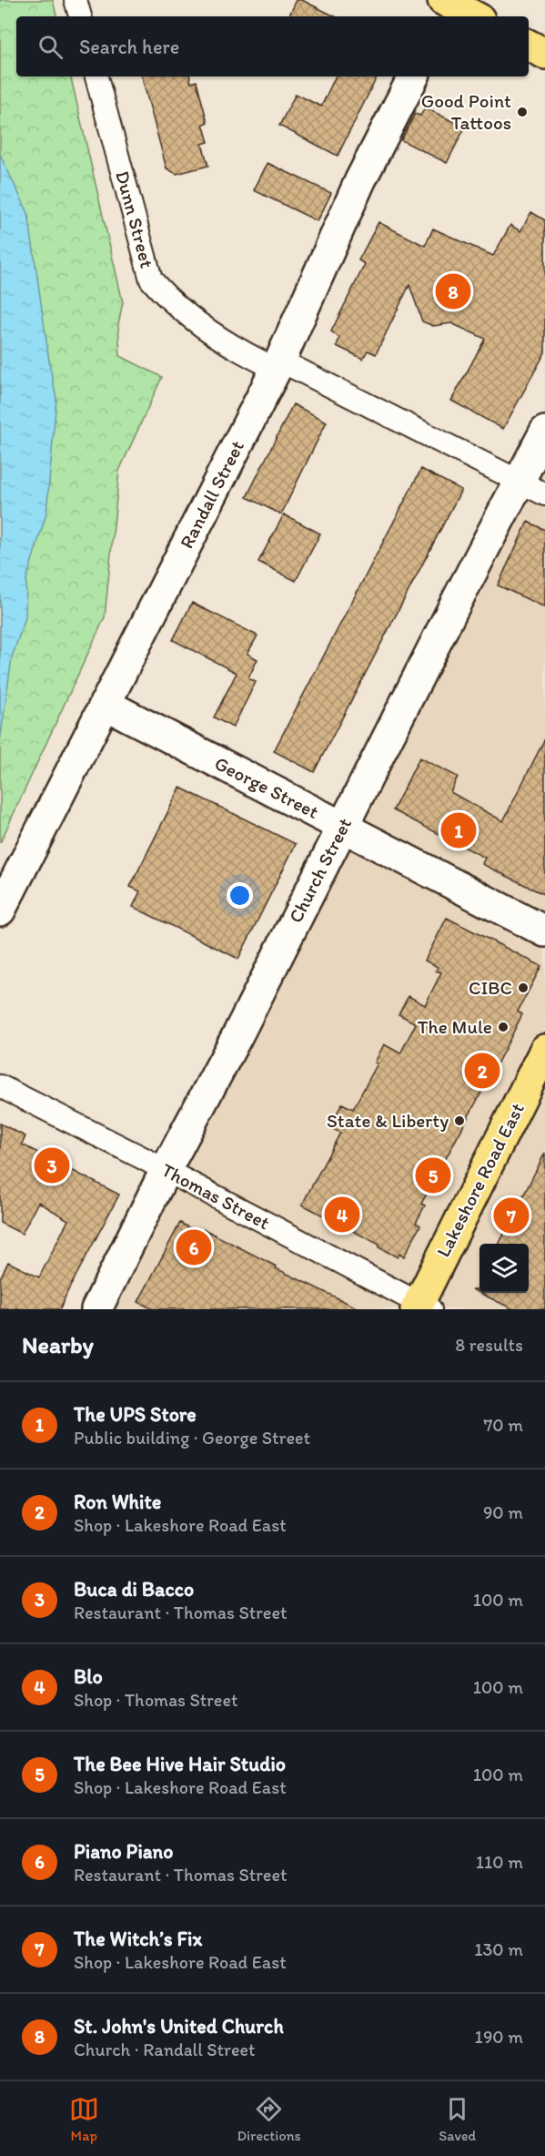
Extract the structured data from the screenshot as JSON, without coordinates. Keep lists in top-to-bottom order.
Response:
{
  "streets": {
    "main road": ["Lakeshore Road East"],
    "street": [
      "Dunn Street",
      "Randall Street",
      "George Street",
      "Church Street",
      "Thomas Street"
    ]
  },
  "crossings": [
    ["Dunn Street", "Randall Street"],
    ["Dunn Street", "Church Street"],
    ["Randall Street", "George Street"],
    ["George Street", "Church Street"],
    ["Church Street", "Thomas Street"],
    ["Lakeshore Road East", "Thomas Street"]
  ],
  "places": [
    "Good Point Tattoos",
    "CIBC",
    "The Mule",
    "State & Liberty"
  ],
  "page": {
    "search": "Search here",
    "pins": [
      "8",
      "1",
      "2",
      "3",
      "5",
      "4",
      "7",
      "6"
    ],
    "heading": ["Nearby", "8 results"],
    "list": [
      {
        "mark": "1",
        "name": "The UPS Store",
        "note": "Public building · George Street",
        "value": "70 m"
      },
      {
        "mark": "2",
        "name": "Ron White",
        "note": "Shop · Lakeshore Road East",
        "value": "90 m"
      },
      {
        "mark": "3",
        "name": "Buca di Bacco",
        "note": "Restaurant · Thomas Street",
        "value": "100 m"
      },
      {
        "mark": "4",
        "name": "Blo",
        "note": "Shop · Thomas Street",
        "value": "100 m"
      },
      {
        "mark": "5",
        "name": "The Bee Hive Hair Studio",
        "note": "Shop · Lakeshore Road East",
        "value": "100 m"
      },
      {
        "mark": "6",
        "name": "Piano Piano",
        "note": "Restaurant · Thomas Street",
        "value": "110 m"
      },
      {
        "mark": "7",
        "name": "The Witch’s Fix",
        "note": "Shop · Lakeshore Road East",
        "value": "130 m"
      },
      {
        "mark": "8",
        "name": "St. John's United Church",
        "note": "Church · Randall Street",
        "value": "190 m"
      }
    ],
    "nav": ["Map", "Directions", "Saved"]
  }
}
